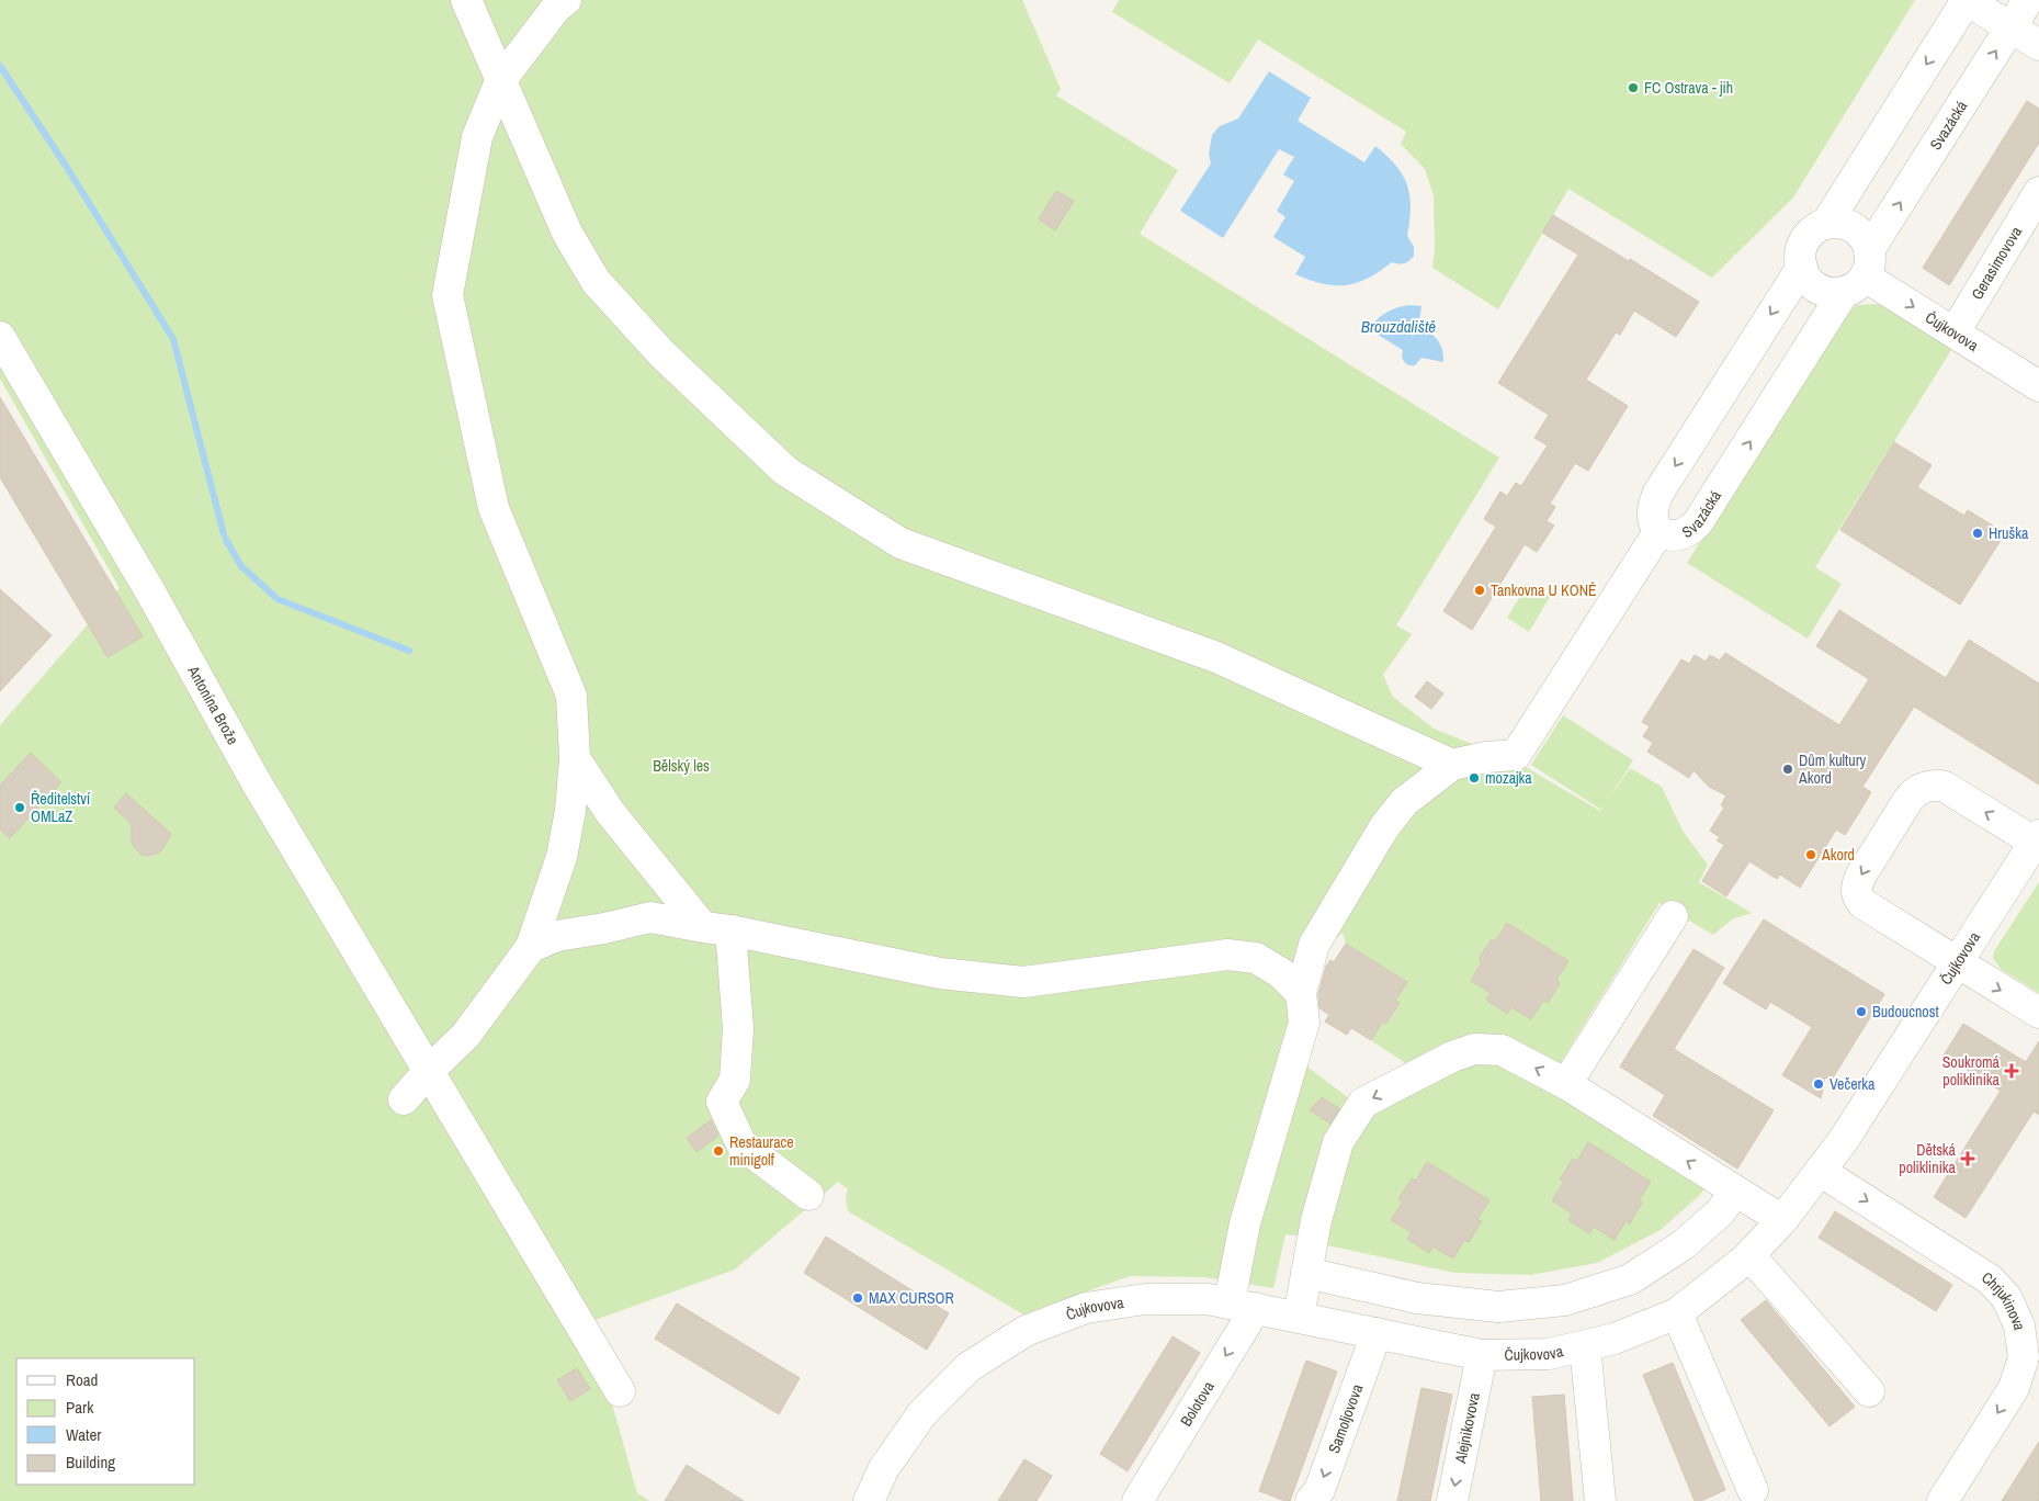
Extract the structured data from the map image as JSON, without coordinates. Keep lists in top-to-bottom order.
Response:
{
  "streets": {
    "street": [
      "Svazácká",
      "Gerasimovova",
      "Čujkovova",
      "Antonína Brože",
      "Chrjukinova",
      "Bolotova",
      "Samoljovova",
      "Alejnikovova"
    ]
  },
  "crossings": [
    ["Svazácká", "Čujkovova"],
    ["Gerasimovova", "Čujkovova"],
    ["Čujkovova", "Chrjukinova"],
    ["Čujkovova", "Bolotova"],
    ["Čujkovova", "Samoljovova"],
    ["Čujkovova", "Alejnikovova"]
  ],
  "one_way": ["Bolotova", "Samoljovova"],
  "water": ["Brouzdaliště"],
  "parks": ["Bělský les"],
  "places": {
    "other": [
      "FC Ostrava - jih",
      "Hruška",
      "Tankovna U KONĚ",
      "Dům kultury Akord",
      "mozajka",
      "Ředitelství OMLaZ",
      "Akord",
      "Budoucnost",
      "Večerka",
      "Restaurace minigolf",
      "MAX CURSOR"
    ],
    "health": ["Soukromá poliklinika", "Dětská poliklinika"]
  },
  "legend": [
    "Road",
    "Park",
    "Water",
    "Building"
  ]
}
